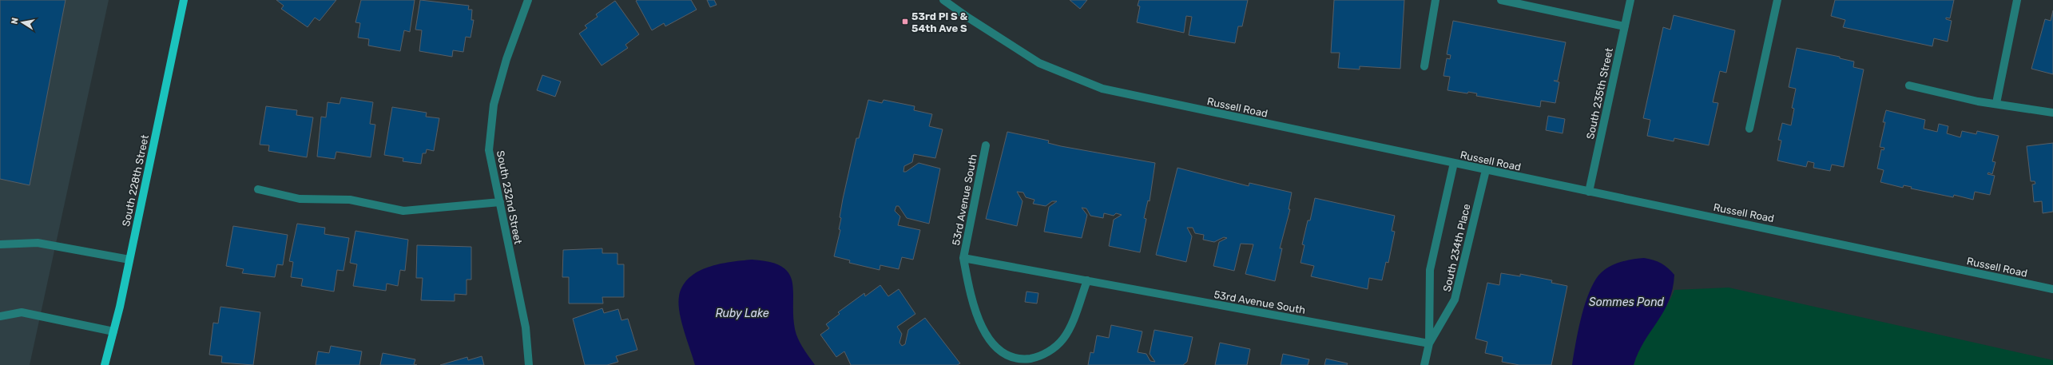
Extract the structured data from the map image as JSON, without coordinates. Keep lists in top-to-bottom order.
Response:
{
  "streets": {
    "main road": ["South 228th Street"],
    "street": [
      "South 235th Street",
      "Russell Road",
      "South 232nd Street",
      "53rd Avenue South",
      "South 234th Place"
    ]
  },
  "crossings": [
    ["South 235th Street", "Russell Road"],
    ["Russell Road", "South 234th Place"],
    ["53rd Avenue South", "South 234th Place"]
  ],
  "water": ["Sommes Pond", "Ruby Lake"],
  "places": {
    "transit": ["53rd Pl S & 54th Ave S"]
  },
  "north": "left"
}
